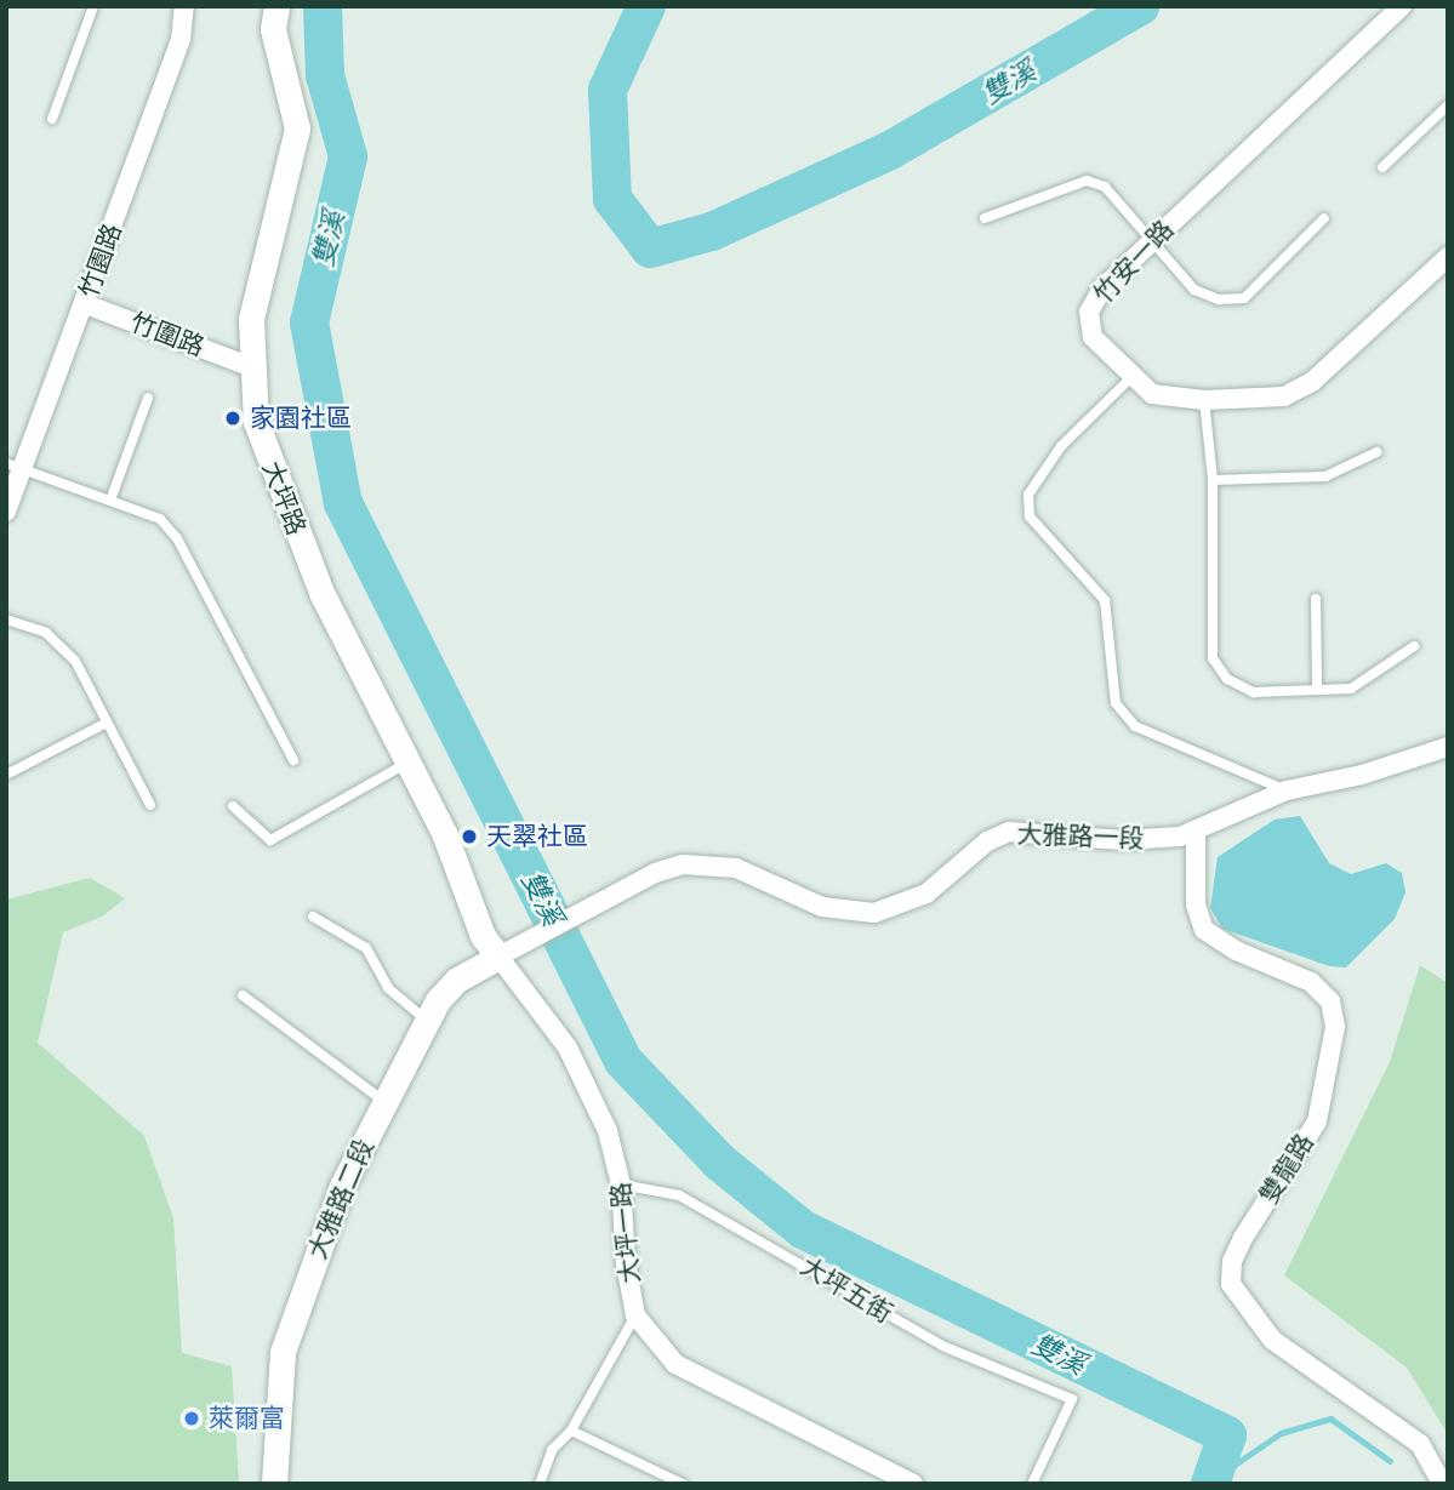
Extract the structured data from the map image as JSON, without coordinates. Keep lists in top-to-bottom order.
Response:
{
  "streets": {
    "street": [
      "竹園路",
      "竹安一路",
      "竹圍路",
      "大坪路",
      "大雅路一段",
      "雙龍路",
      "大雅路二段",
      "大坪一路"
    ],
    "lane": ["大坪五街"]
  },
  "crossings": [
    ["竹園路", "竹圍路"],
    ["竹圍路", "大坪路"],
    ["大坪路", "大雅路一段"],
    ["大坪路", "大雅路二段"],
    ["大坪路", "大坪一路"],
    ["大雅路一段", "雙龍路"],
    ["大雅路一段", "大雅路二段"],
    ["大雅路一段", "大坪一路"],
    ["大雅路二段", "大坪一路"],
    ["大坪一路", "大坪五街"]
  ],
  "water": ["雙溪"],
  "places": ["家園社區", "天翠社區", "萊爾富"]
}
